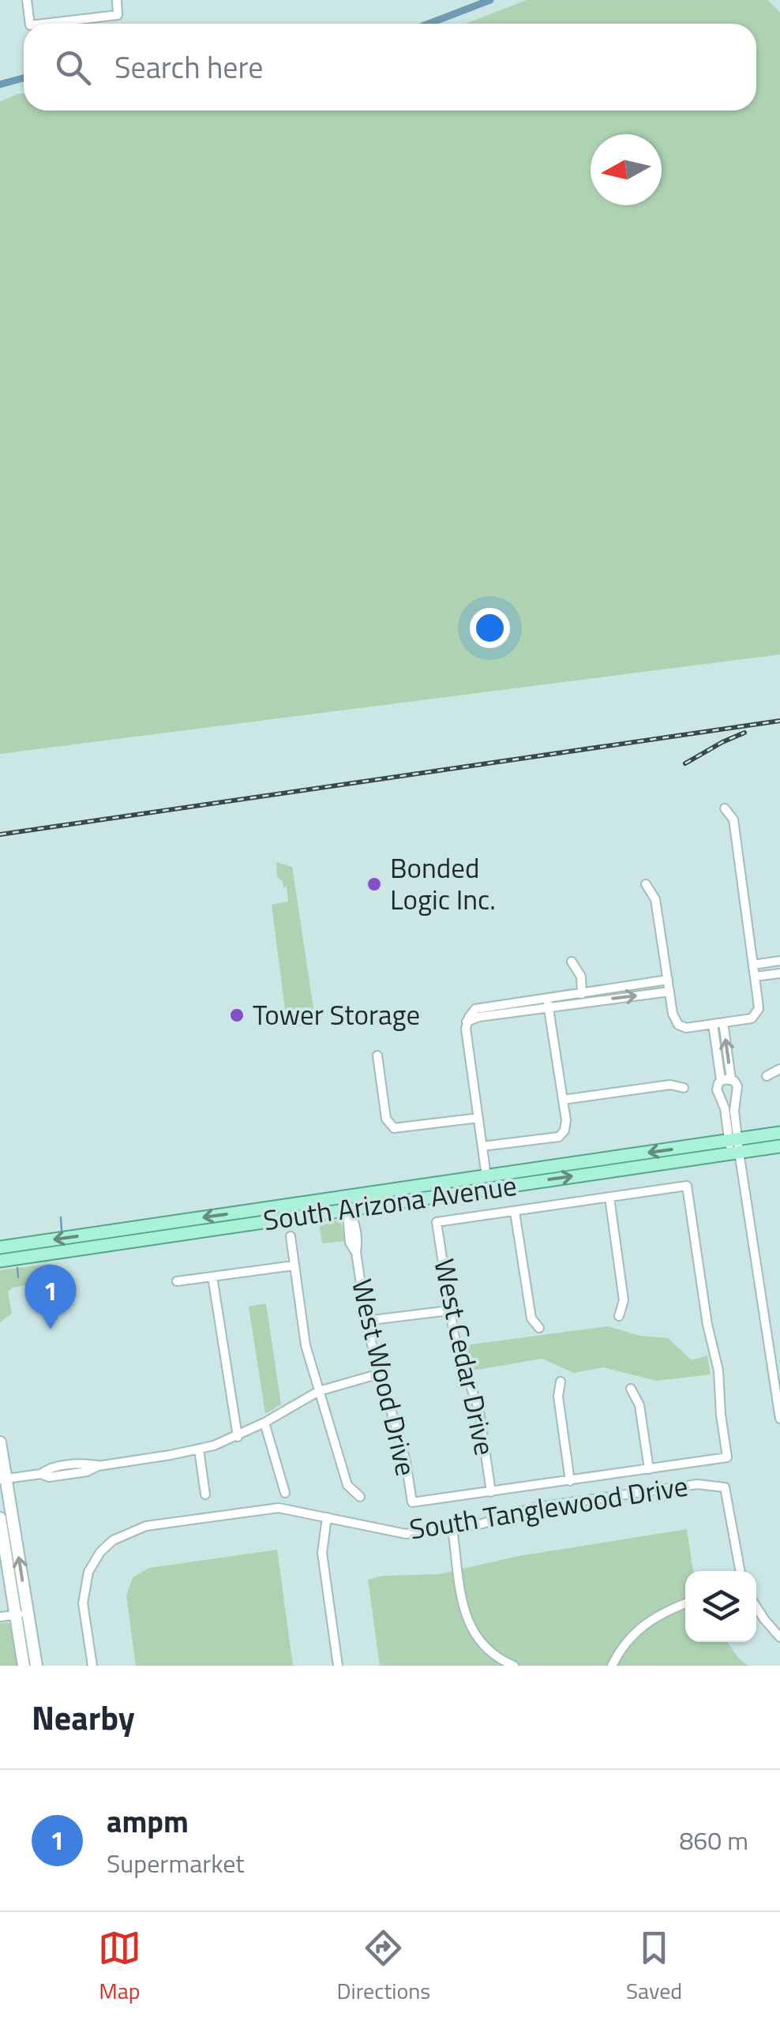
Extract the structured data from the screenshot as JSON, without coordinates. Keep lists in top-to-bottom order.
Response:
{
  "streets": {
    "main road": ["South Arizona Avenue"],
    "street": ["West Cedar Drive", "West Wood Drive", "South Tanglewood Drive"]
  },
  "crossings": [
    ["South Arizona Avenue", "West Wood Drive"],
    ["West Cedar Drive", "West Wood Drive"]
  ],
  "places": ["Bonded Logic Inc.", "Tower Storage"],
  "north": "left",
  "page": {
    "search": "Search here",
    "pins": "1",
    "heading": "Nearby",
    "list": [
      {
        "mark": "1",
        "name": "ampm",
        "note": "Supermarket",
        "value": "860 m"
      }
    ],
    "nav": ["Map", "Directions", "Saved"]
  }
}
